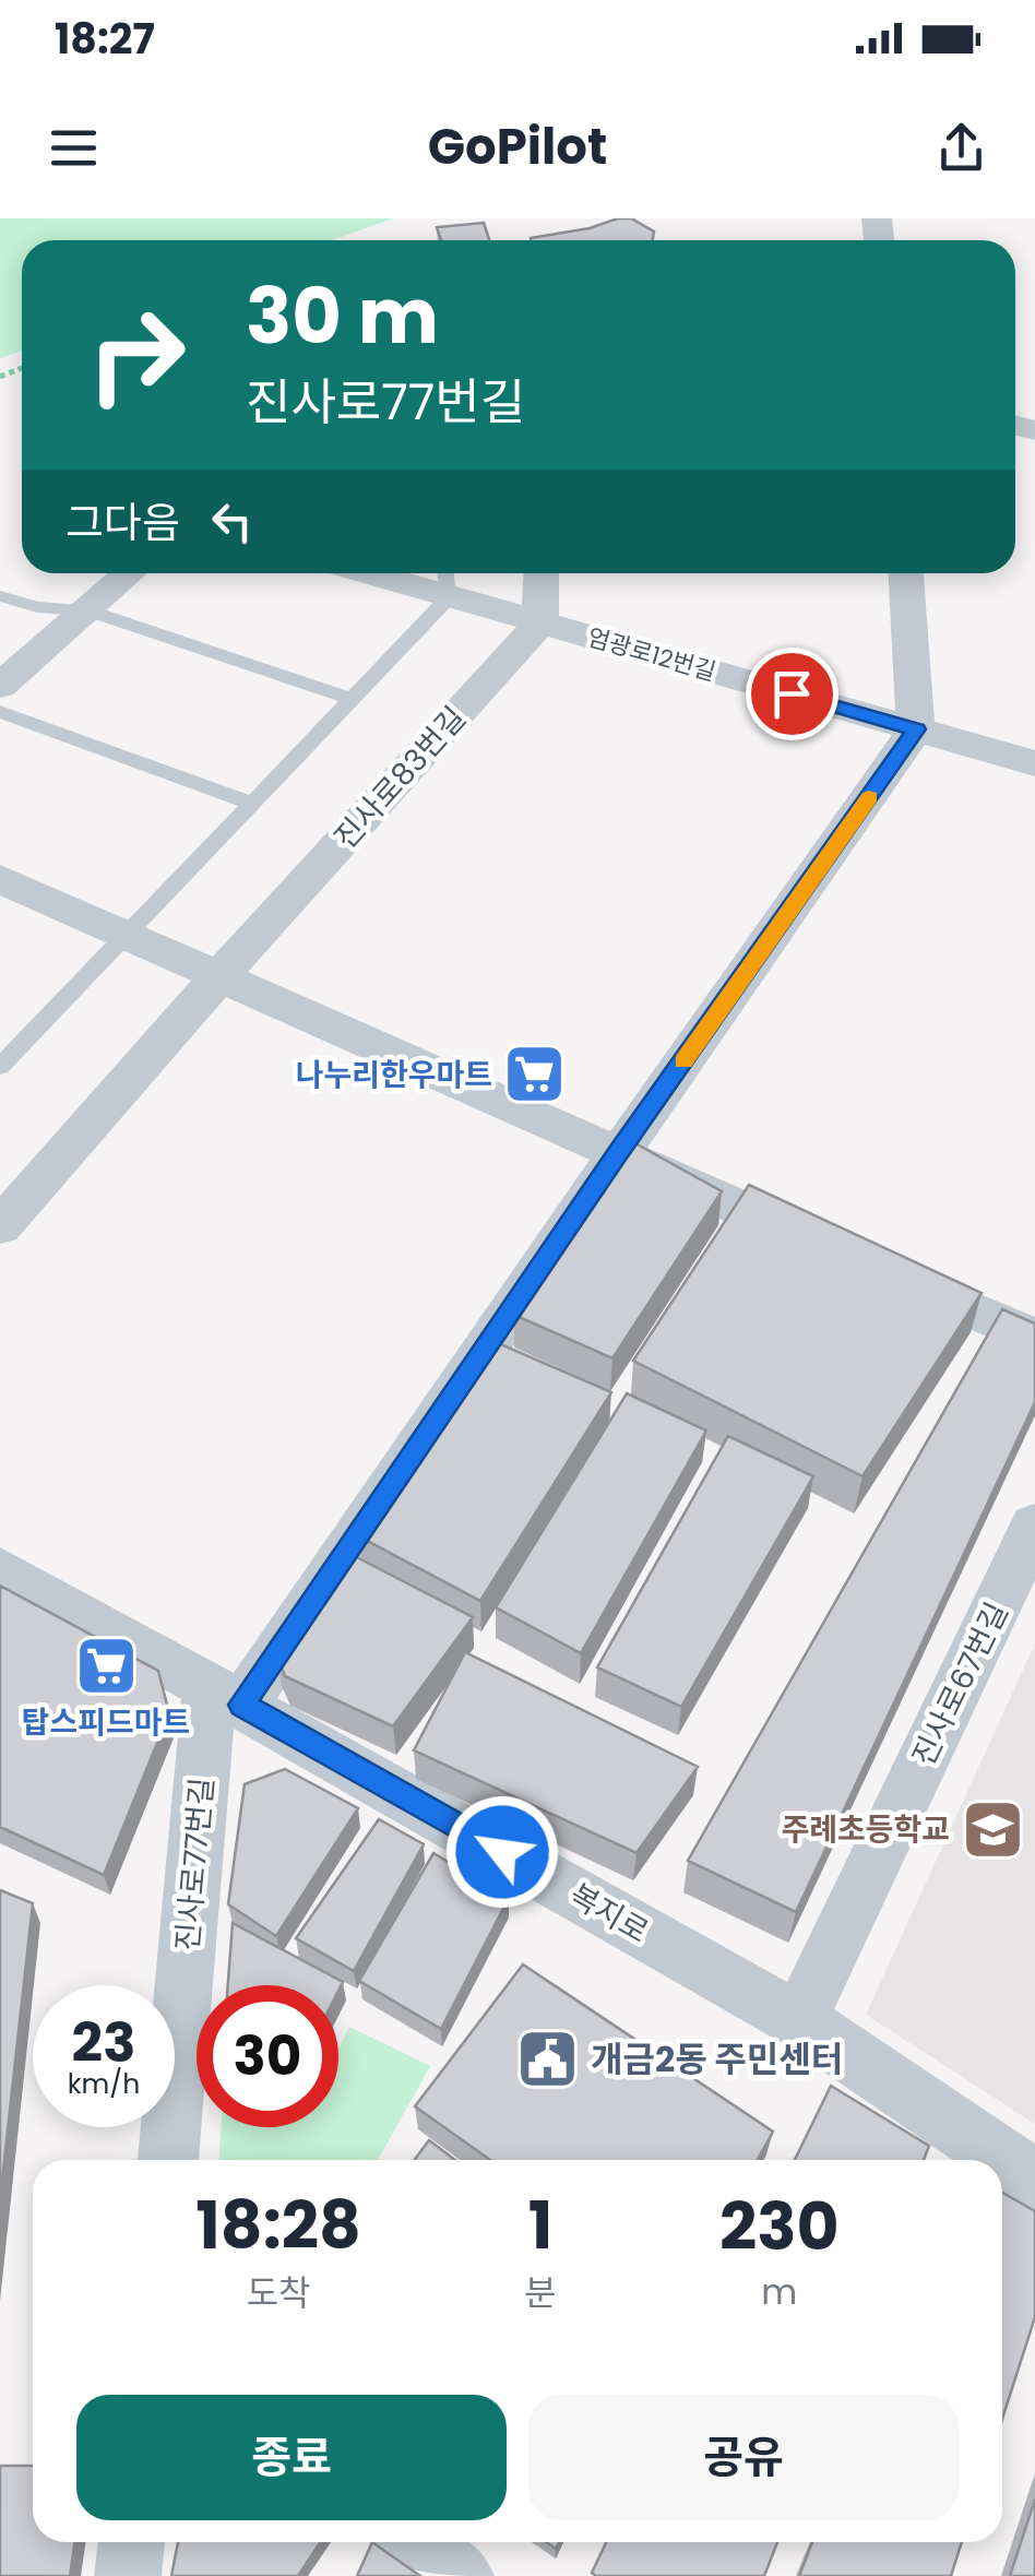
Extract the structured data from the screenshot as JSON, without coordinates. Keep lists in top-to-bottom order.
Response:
{
  "streets": {
    "street": [
      "엄광로12번길",
      "진사로83번길",
      "진사로67번길",
      "진사로77번길",
      "복지로"
    ]
  },
  "crossings": [
    ["엄광로12번길", "진사로83번길"],
    ["엄광로12번길", "진사로77번길"],
    ["진사로67번길", "복지로"],
    ["진사로77번길", "복지로"]
  ],
  "places": {
    "supermarket": ["나누리한우마트", "탑스피드마트"],
    "school or university": ["주례초등학교"],
    "public building": ["개금2동 주민센터"]
  },
  "page": {
    "status": "18:27",
    "header": "GoPilot",
    "turn": ["30 m", "진사로77번길"],
    "then": "그다음",
    "speed": "23 km/h",
    "limit": "30",
    "eta": [
      "18:28",
      "도착",
      "1",
      "분",
      "230",
      "m"
    ],
    "buttons": ["종료", "공유"]
  }
}
